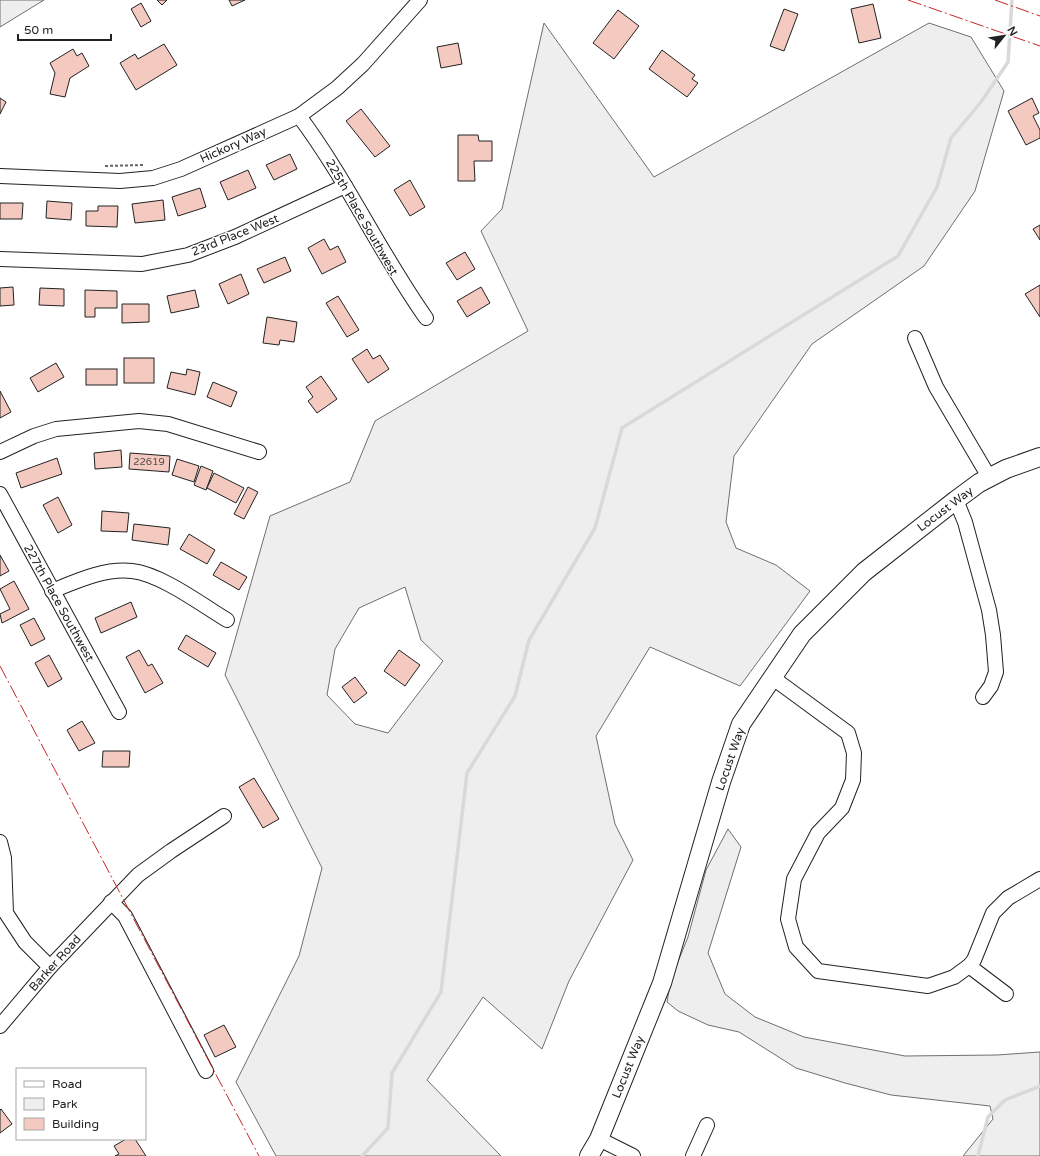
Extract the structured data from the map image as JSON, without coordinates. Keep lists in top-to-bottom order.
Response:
{
  "streets": {
    "main road": ["Locust Way"],
    "street": [
      "Hickory Way",
      "225th Place Southwest",
      "23rd Place West",
      "227th Place Southwest",
      "Barker Road"
    ]
  },
  "crossings": [
    ["Hickory Way", "225th Place Southwest"],
    ["225th Place Southwest", "23rd Place West"]
  ],
  "house_numbers": ["22619"],
  "legend": ["Road", "Park", "Building"],
  "scale_bar": "50 m",
  "north": "top right"
}
